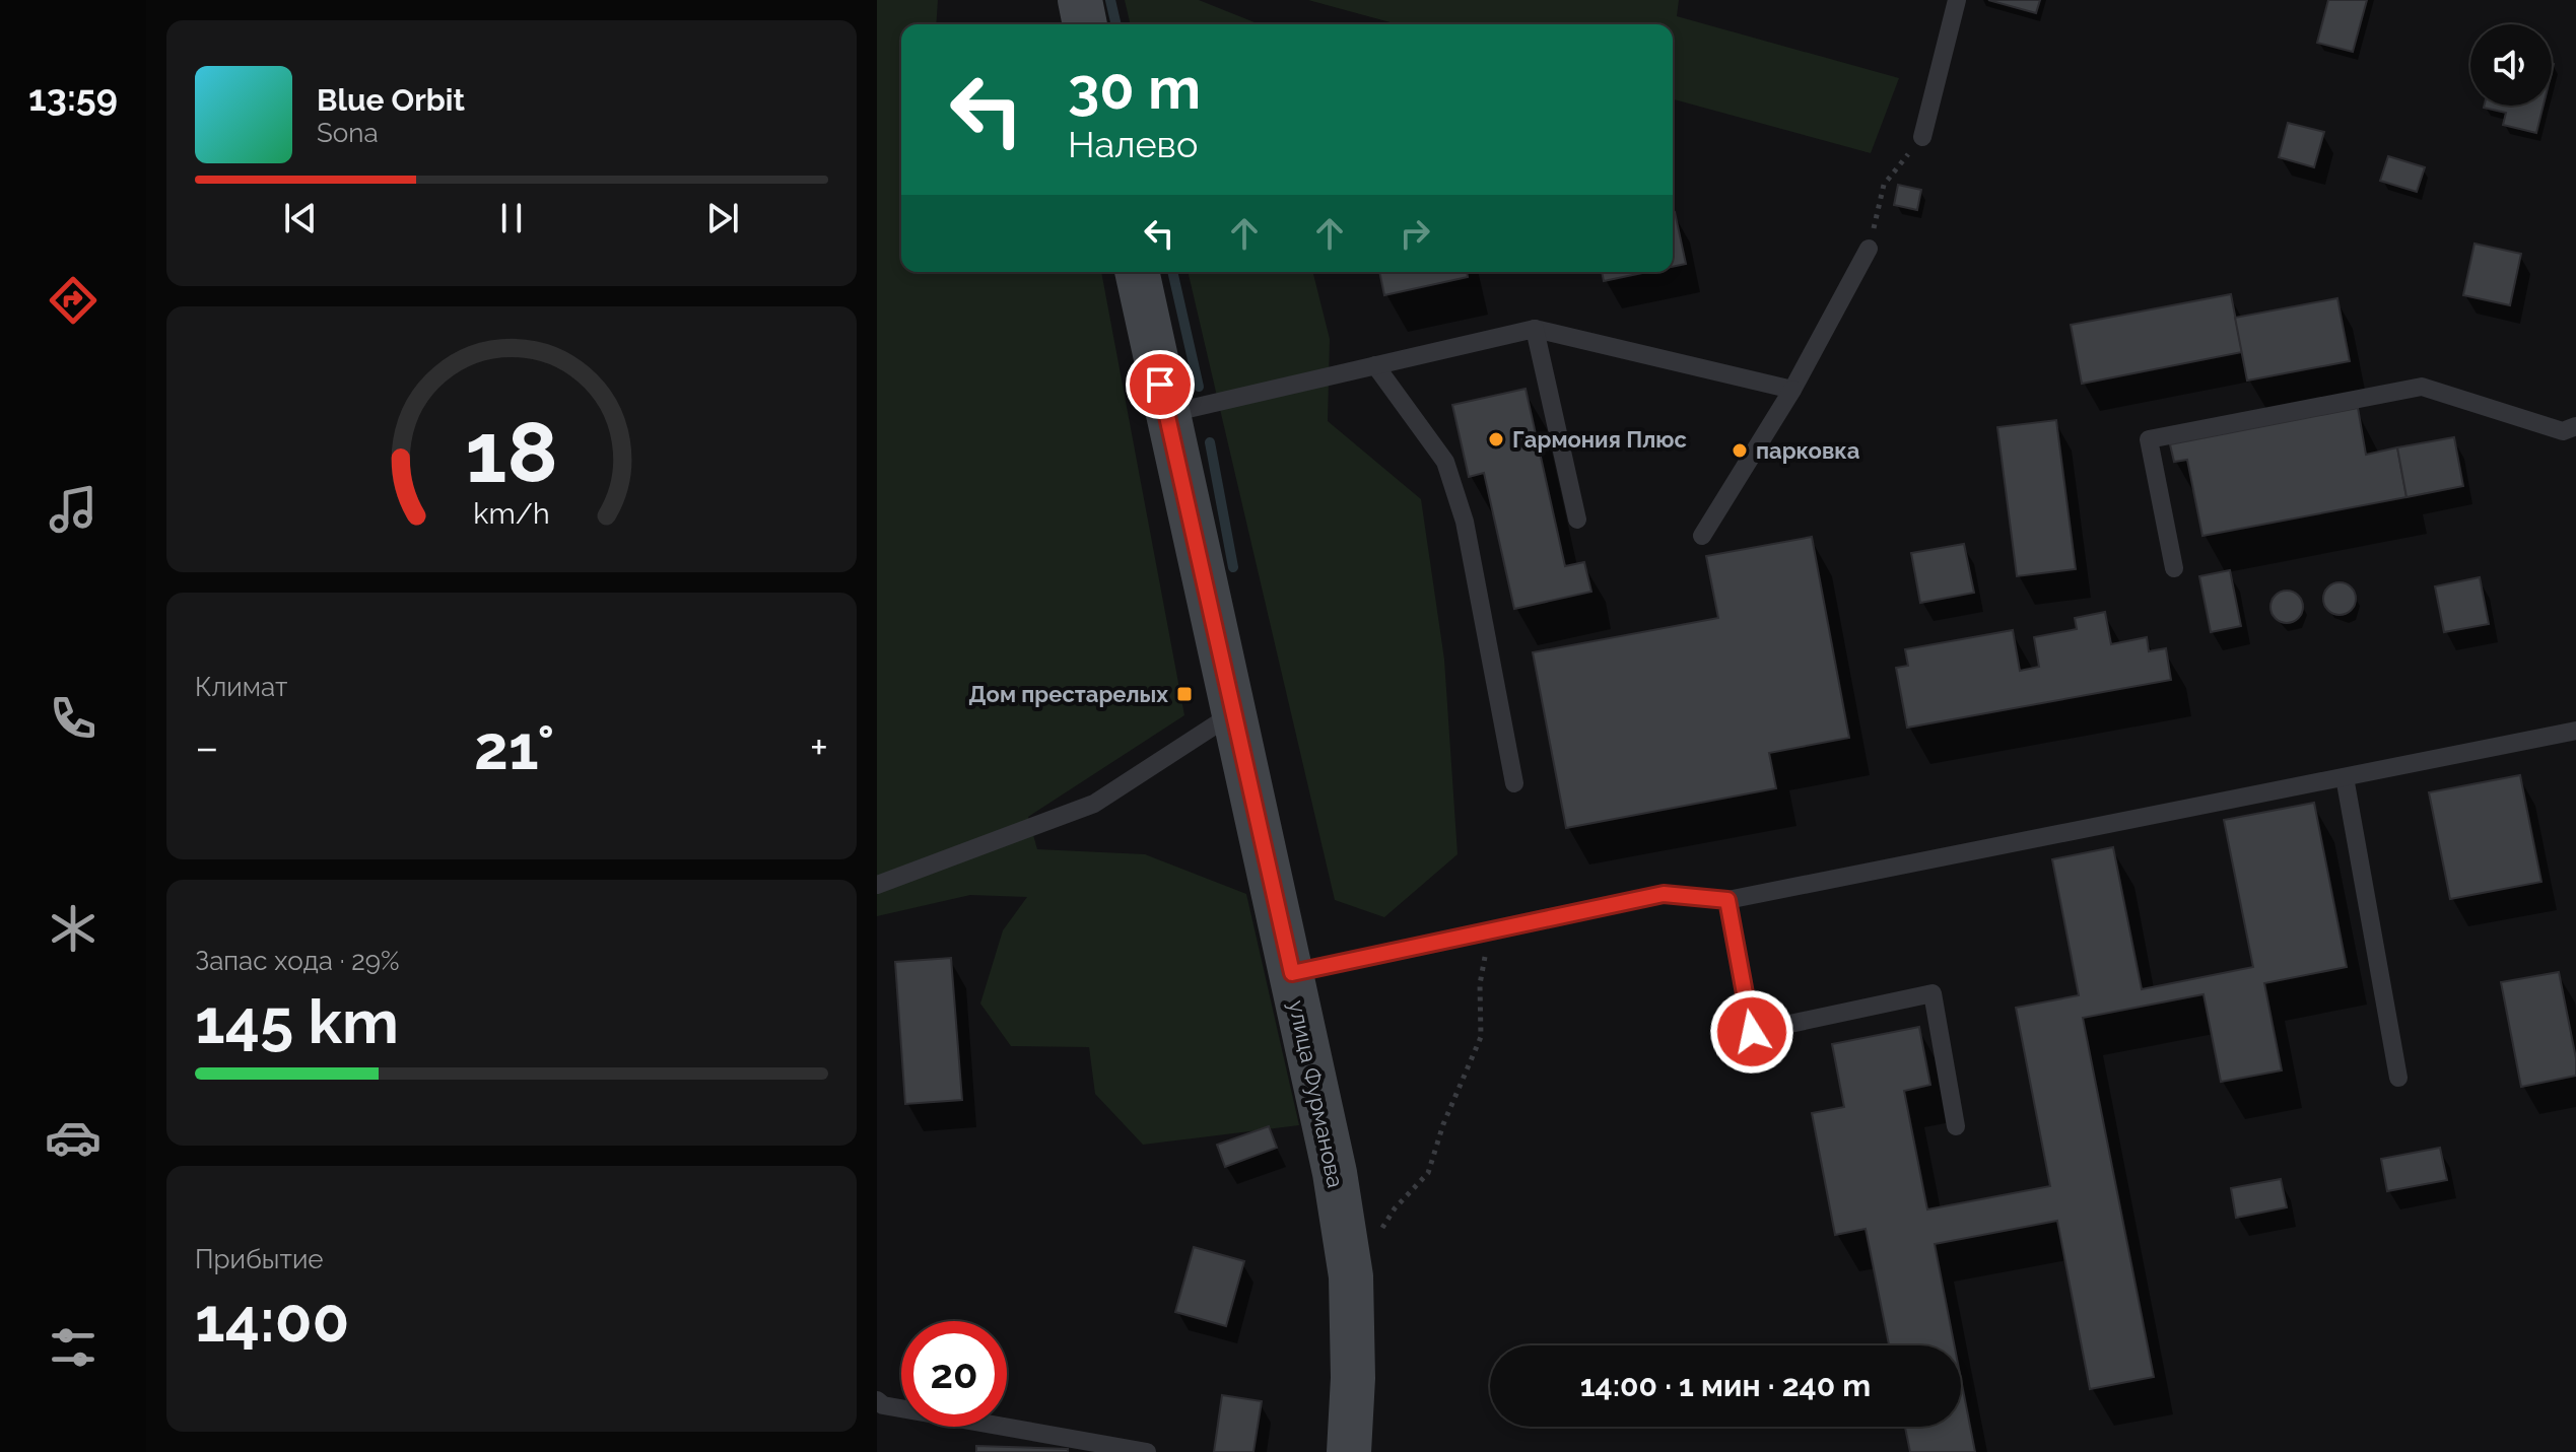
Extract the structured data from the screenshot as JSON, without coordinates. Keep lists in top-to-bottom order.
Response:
{
  "streets": {
    "main road": ["улица Фурманова"]
  },
  "places": {
    "other": ["Гармония Плюс", "парковка"],
    "transit": ["Дом престарелых"]
  },
  "page": {
    "tabs": "13:59",
    "turn": ["30 m", "Налево"],
    "song": ["Blue Orbit", "Sona"],
    "tile": [
      "Климат",
      ["Запас хода · 29%", "145 km"],
      ["Прибытие", "14:00"]
    ],
    "heat": ["−", "21°", "+"],
    "limit": "20",
    "trip": "14:00 · 1 мин · 240 m",
    "gauge": ["18", "km/h"]
  }
}
